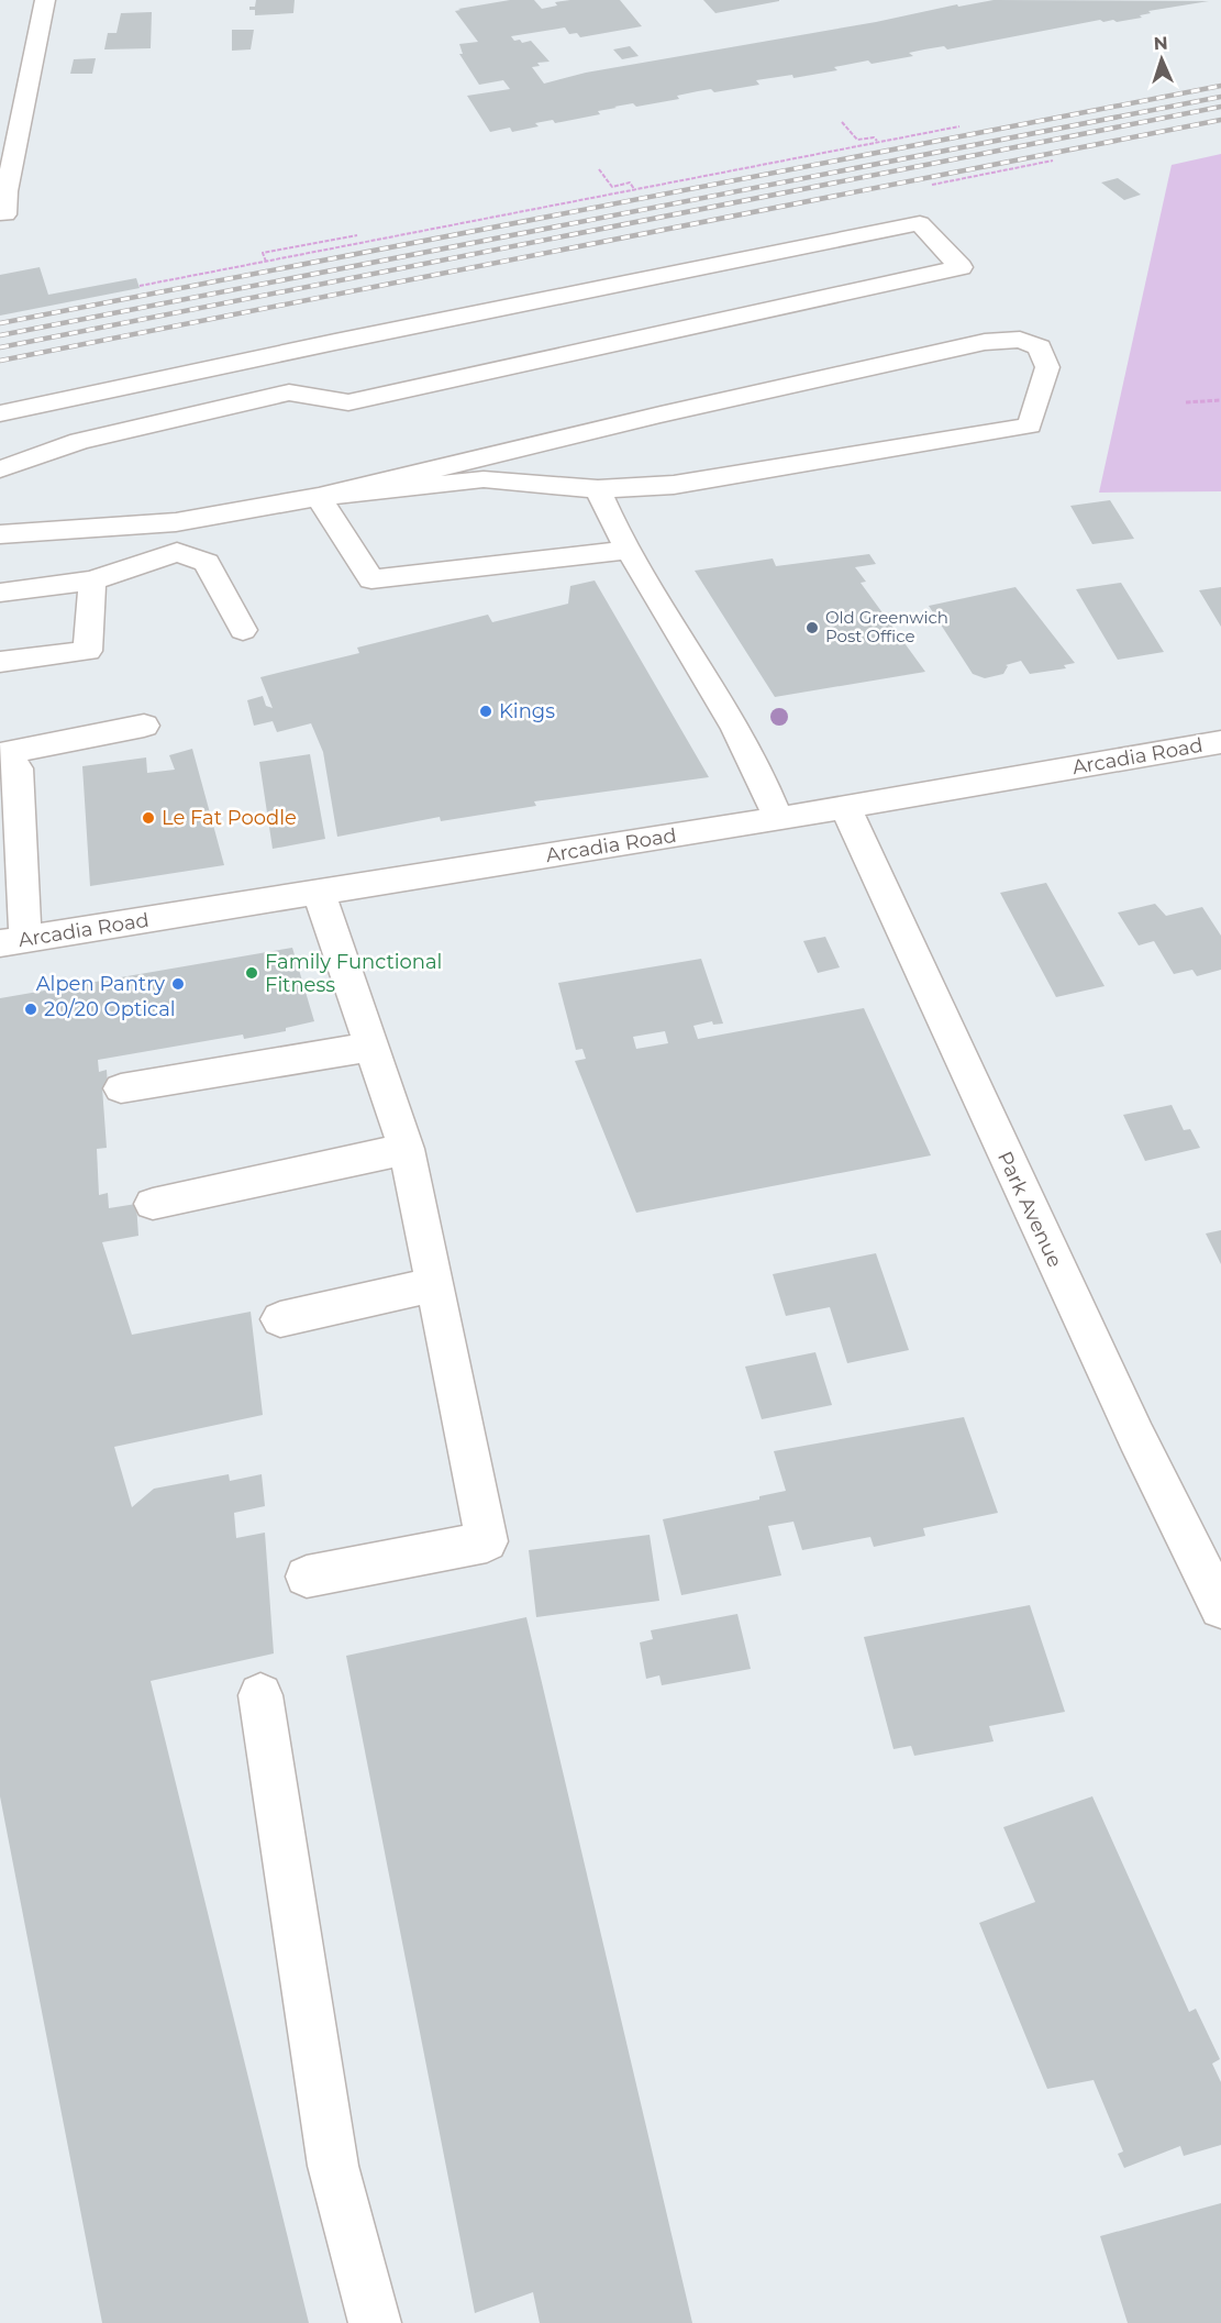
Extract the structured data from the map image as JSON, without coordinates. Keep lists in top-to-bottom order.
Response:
{
  "streets": {
    "street": ["Arcadia Road", "Park Avenue"]
  },
  "crossings": [
    ["Arcadia Road", "Park Avenue"]
  ],
  "places": [
    "Old Greenwich Post Office",
    "Kings",
    "Le Fat Poodle",
    "Family Functional Fitness",
    "Alpen Pantry",
    "20/20 Optical"
  ],
  "north": "top"
}
